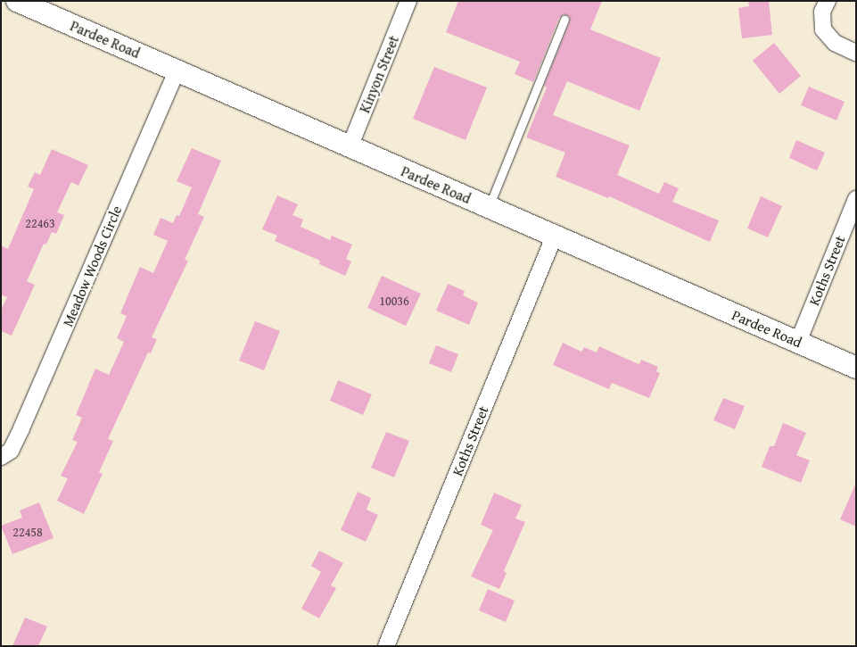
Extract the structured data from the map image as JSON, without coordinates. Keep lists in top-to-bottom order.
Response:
{
  "streets": {
    "main road": ["Pardee Road"],
    "street": ["Kinyon Street", "Meadow Woods Circle", "Koths Street"]
  },
  "crossings": [
    ["Pardee Road", "Kinyon Street"],
    ["Pardee Road", "Meadow Woods Circle"],
    ["Pardee Road", "Koths Street"]
  ],
  "house_numbers": ["22463", "10036", "22458"]
}
